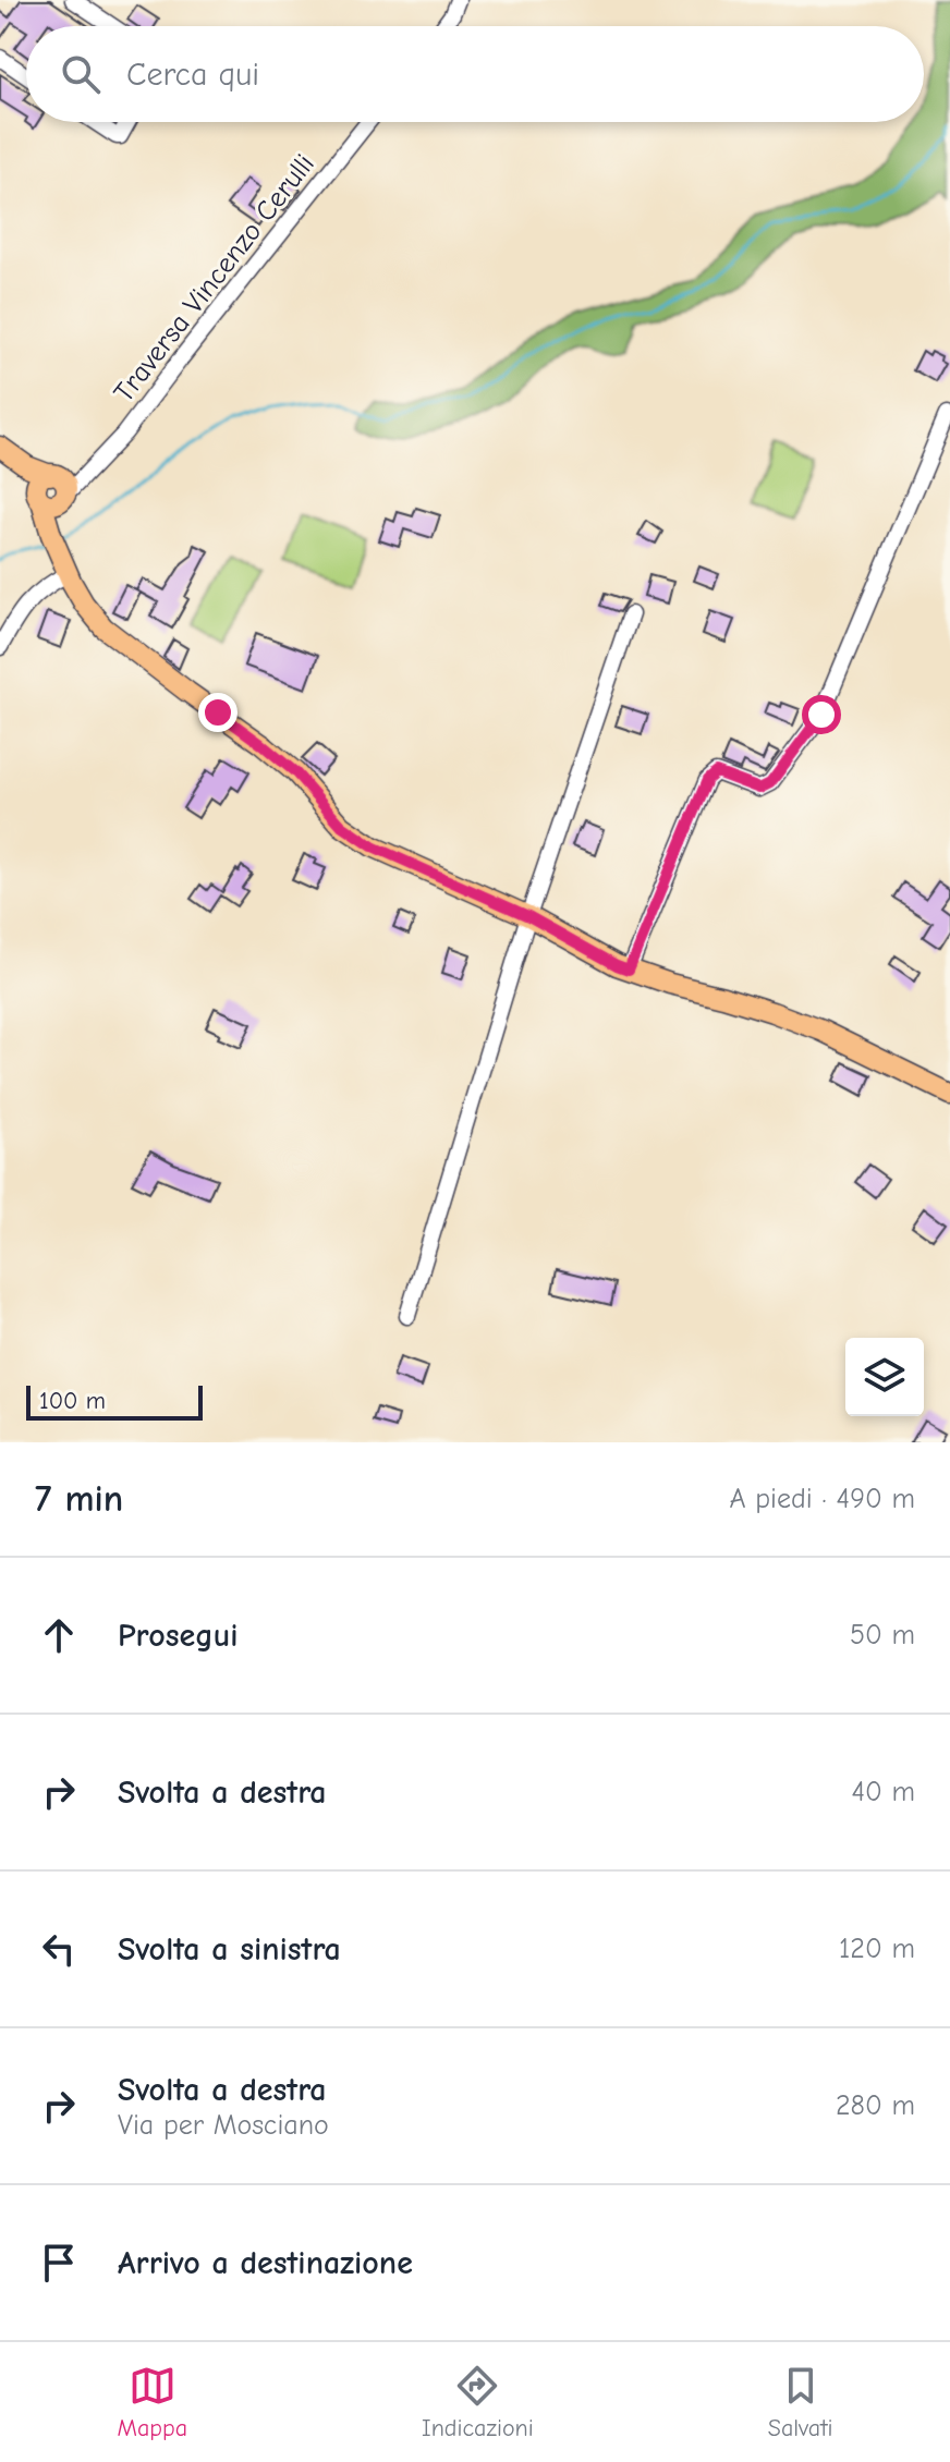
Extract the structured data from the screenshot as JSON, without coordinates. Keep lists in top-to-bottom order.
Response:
{
  "streets": {
    "street": ["Traversa Vincenzo Cerulli"]
  },
  "scale_bar": "100 m",
  "page": {
    "search": "Cerca qui",
    "scale": "100 m",
    "heading": ["7 min", "A piedi · 490 m"],
    "list": [
      ["Prosegui", "50 m"],
      ["Svolta a destra", "40 m"],
      ["Svolta a sinistra", "120 m"],
      ["Svolta a destra", "Via per Mosciano", "280 m"],
      "Arrivo a destinazione"
    ],
    "nav": ["Mappa", "Indicazioni", "Salvati"]
  }
}
